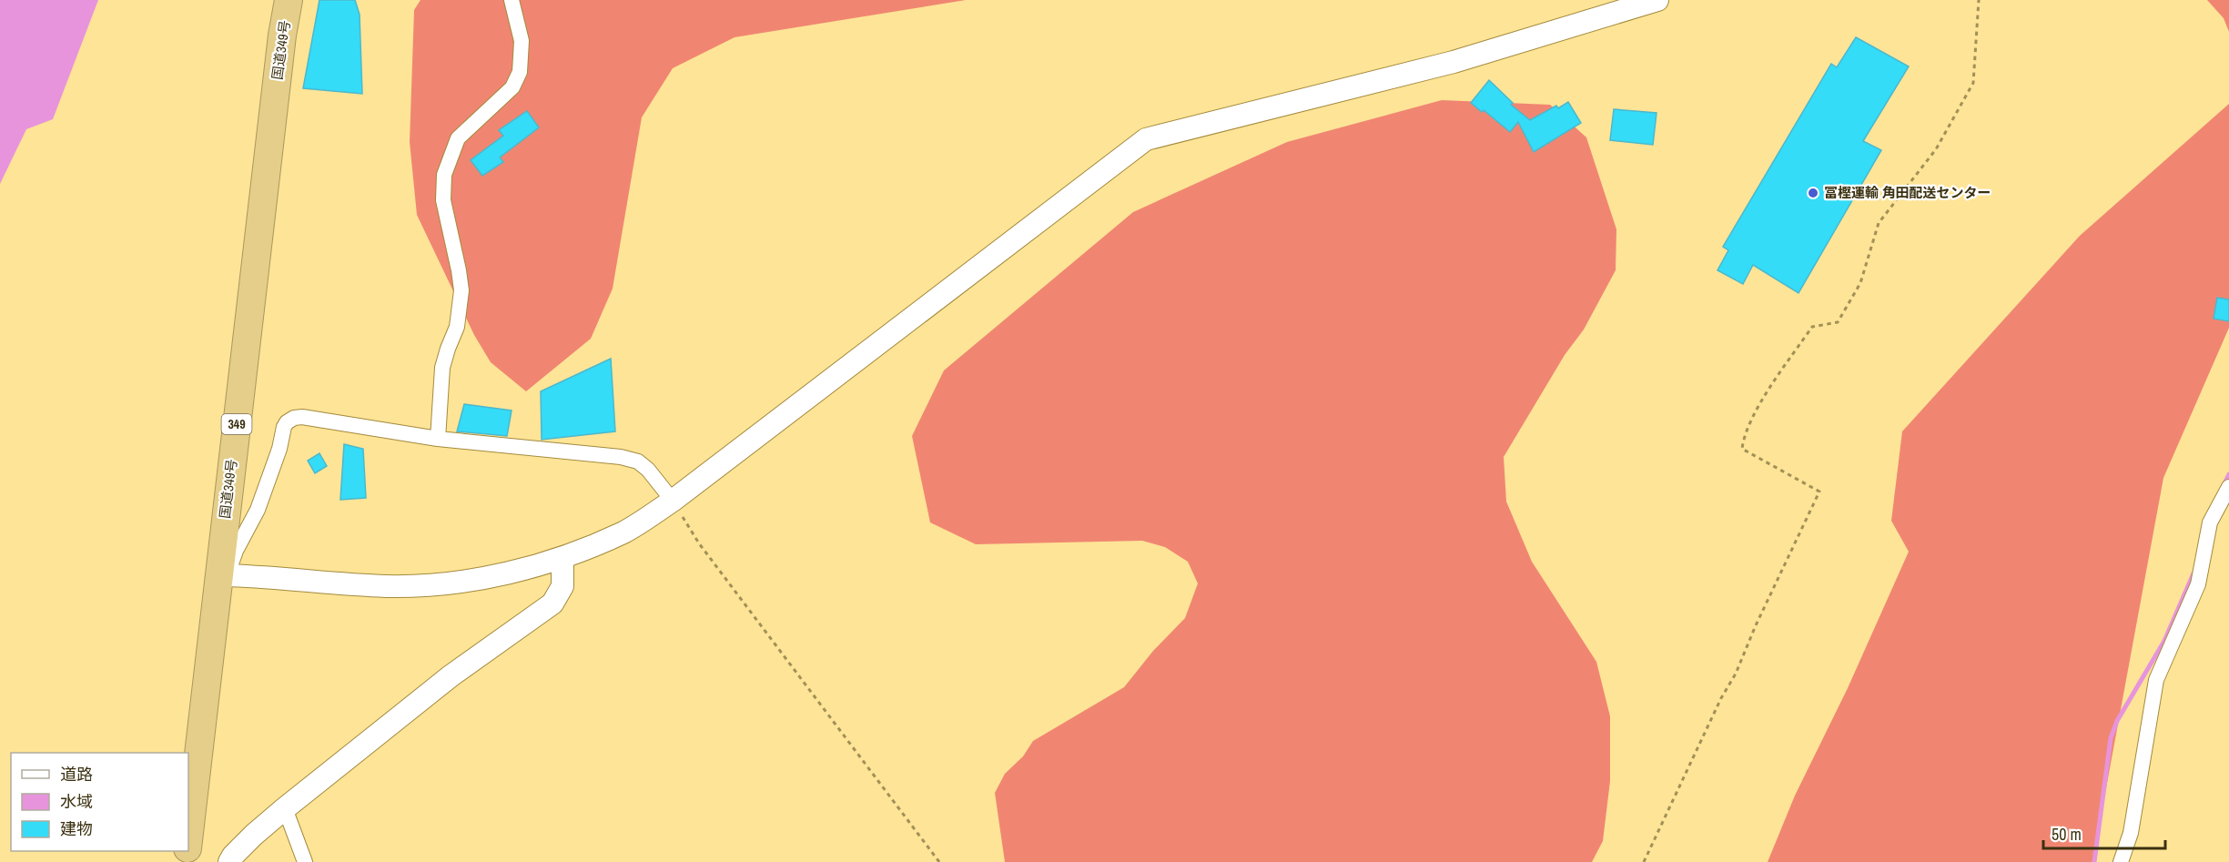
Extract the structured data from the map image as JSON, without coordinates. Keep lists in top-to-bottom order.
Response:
{
  "streets": {
    "highway": ["国道349号", "349"]
  },
  "places": ["冨樫運輸 角田配送センター"],
  "legend": ["道路", "水域", "建物"],
  "scale_bar": "50 m"
}
